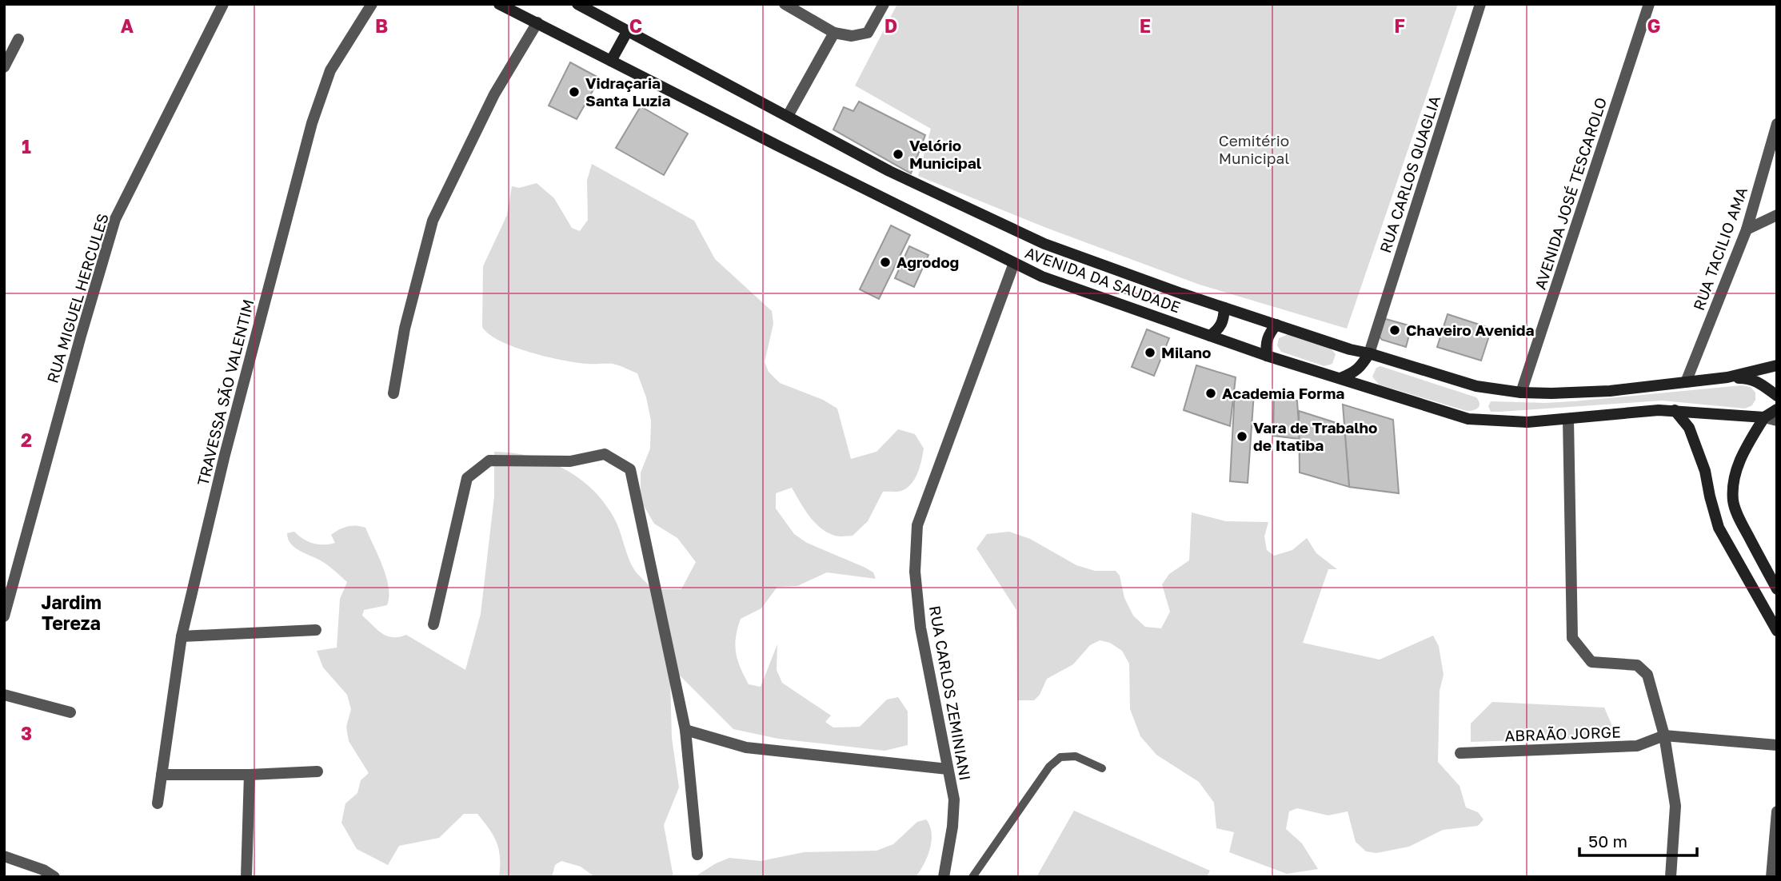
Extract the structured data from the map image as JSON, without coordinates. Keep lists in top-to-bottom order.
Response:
{
  "streets": {
    "main road": ["AVENIDA DA SAUDADE"],
    "street": [
      "RUA CARLOS QUAGLIA",
      "AVENIDA JOSÉ TESCAROLO",
      "RUA TACILIO AMA",
      "RUA MIGUEL HERCULES",
      "TRAVESSA SÃO VALENTIM",
      "RUA CARLOS ZEMINIANI",
      "ABRAÃO JORGE"
    ]
  },
  "crossings": [
    ["RUA CARLOS QUAGLIA", "AVENIDA DA SAUDADE"],
    ["AVENIDA JOSÉ TESCAROLO", "AVENIDA DA SAUDADE"],
    ["RUA TACILIO AMA", "AVENIDA DA SAUDADE"],
    ["AVENIDA DA SAUDADE", "RUA CARLOS ZEMINIANI"]
  ],
  "districts": ["Jardim Tereza"],
  "parks": ["Cemitério Municipal"],
  "places": [
    "Vidraçaria Santa Luzia",
    "Velório Municipal",
    "Agrodog",
    "Chaveiro Avenida",
    "Milano",
    "Academia Forma",
    "Vara de Trabalho de Itatiba"
  ],
  "scale_bar": "50 m",
  "grid": {
    "columns": [
      "A",
      "B",
      "C",
      "D",
      "E",
      "F",
      "G"
    ],
    "rows": ["1", "2", "3"]
  }
}
